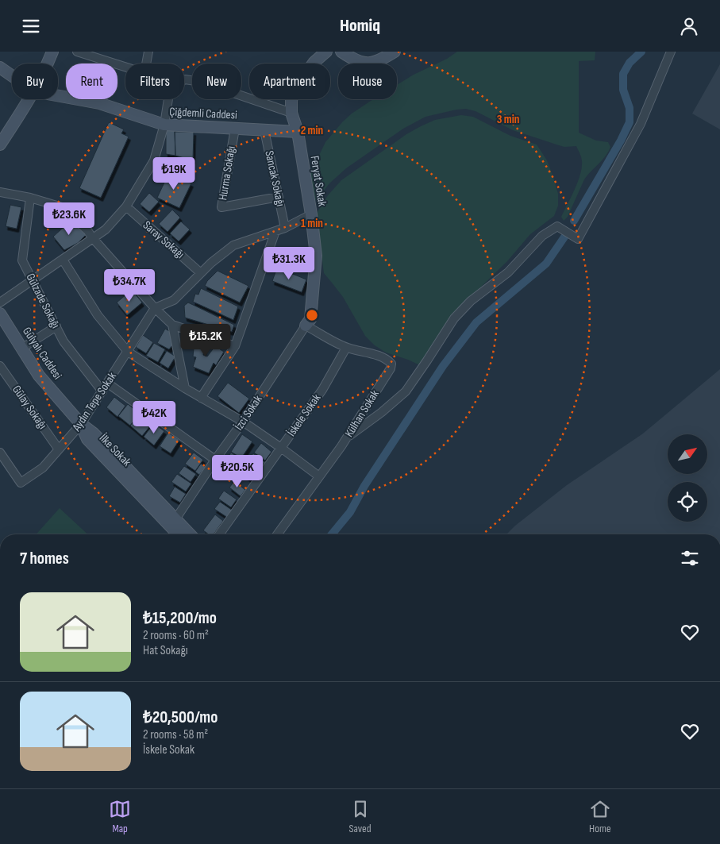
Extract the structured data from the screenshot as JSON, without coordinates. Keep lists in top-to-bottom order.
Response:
{
  "streets": {
    "street": [
      "Çiğdemli Caddesi",
      "Hurma Sokağı",
      "Sancak Sokağı",
      "Feryat Sokak",
      "Saray Sokağı",
      "Gülzade Sokağı",
      "Gülyalı Caddesi",
      "Aydın Tepe Sokak",
      "Gülay Sokağı",
      "İzci Sokak",
      "Külhan Sokak",
      "İskele Sokak",
      "İlke Sokak"
    ]
  },
  "crossings": [
    ["Çiğdemli Caddesi", "Hurma Sokağı"],
    ["Çiğdemli Caddesi", "Sancak Sokağı"],
    ["Çiğdemli Caddesi", "Feryat Sokak"],
    ["Hurma Sokağı", "Sancak Sokağı"],
    ["Feryat Sokak", "İzci Sokak"],
    ["Feryat Sokak", "Külhan Sokak"],
    ["Gülzade Sokağı", "Aydın Tepe Sokak"],
    ["Gülyalı Caddesi", "Aydın Tepe Sokak"],
    ["Gülyalı Caddesi", "İlke Sokak"],
    ["Aydın Tepe Sokak", "Gülay Sokağı"],
    ["Aydın Tepe Sokak", "İlke Sokak"],
    ["İzci Sokak", "Külhan Sokak"],
    ["İzci Sokak", "İlke Sokak"],
    ["Külhan Sokak", "İskele Sokak"]
  ],
  "north": "top right",
  "page": {
    "header": "Homiq",
    "chip": [
      "Buy",
      "Rent",
      "Filters",
      "New",
      "Apartment",
      "House"
    ],
    "price": [
      "₺19K",
      "₺23.6K",
      "₺31.3K",
      "₺34.7K",
      "₺15.2K",
      "₺42K",
      "₺20.5K"
    ],
    "heading": "7 homes",
    "list": [
      {
        "name": "₺15,200/mo",
        "note": "2 rooms · 60 m² · Hat Sokağı"
      },
      {
        "name": "₺20,500/mo",
        "note": "2 rooms · 58 m² · İskele Sokak"
      }
    ],
    "tabs": ["Map", "Saved", "Home"]
  },
  "rings": ["3 min", "2 min", "1 min"]
}
